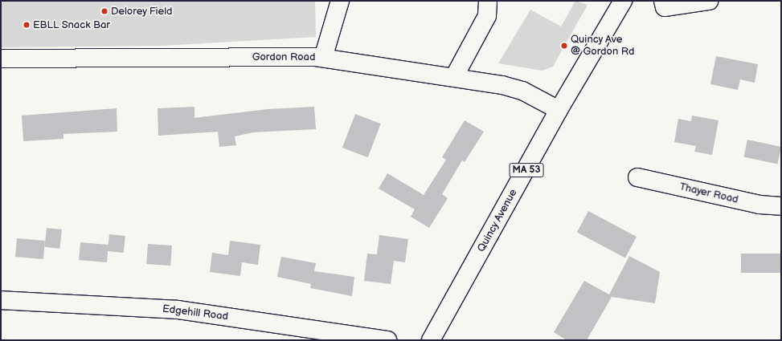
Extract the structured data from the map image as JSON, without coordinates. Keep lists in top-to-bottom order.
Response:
{
  "streets": {
    "street": [
      "Gordon Road",
      "MA 53",
      "Thayer Road",
      "Quincy Avenue",
      "Edgehill Road"
    ]
  },
  "crossings": [
    ["Gordon Road", "Quincy Avenue"]
  ],
  "places": ["Delorey Field", "EBLL Snack Bar", "Quincy Ave @ Gordon Rd"]
}
